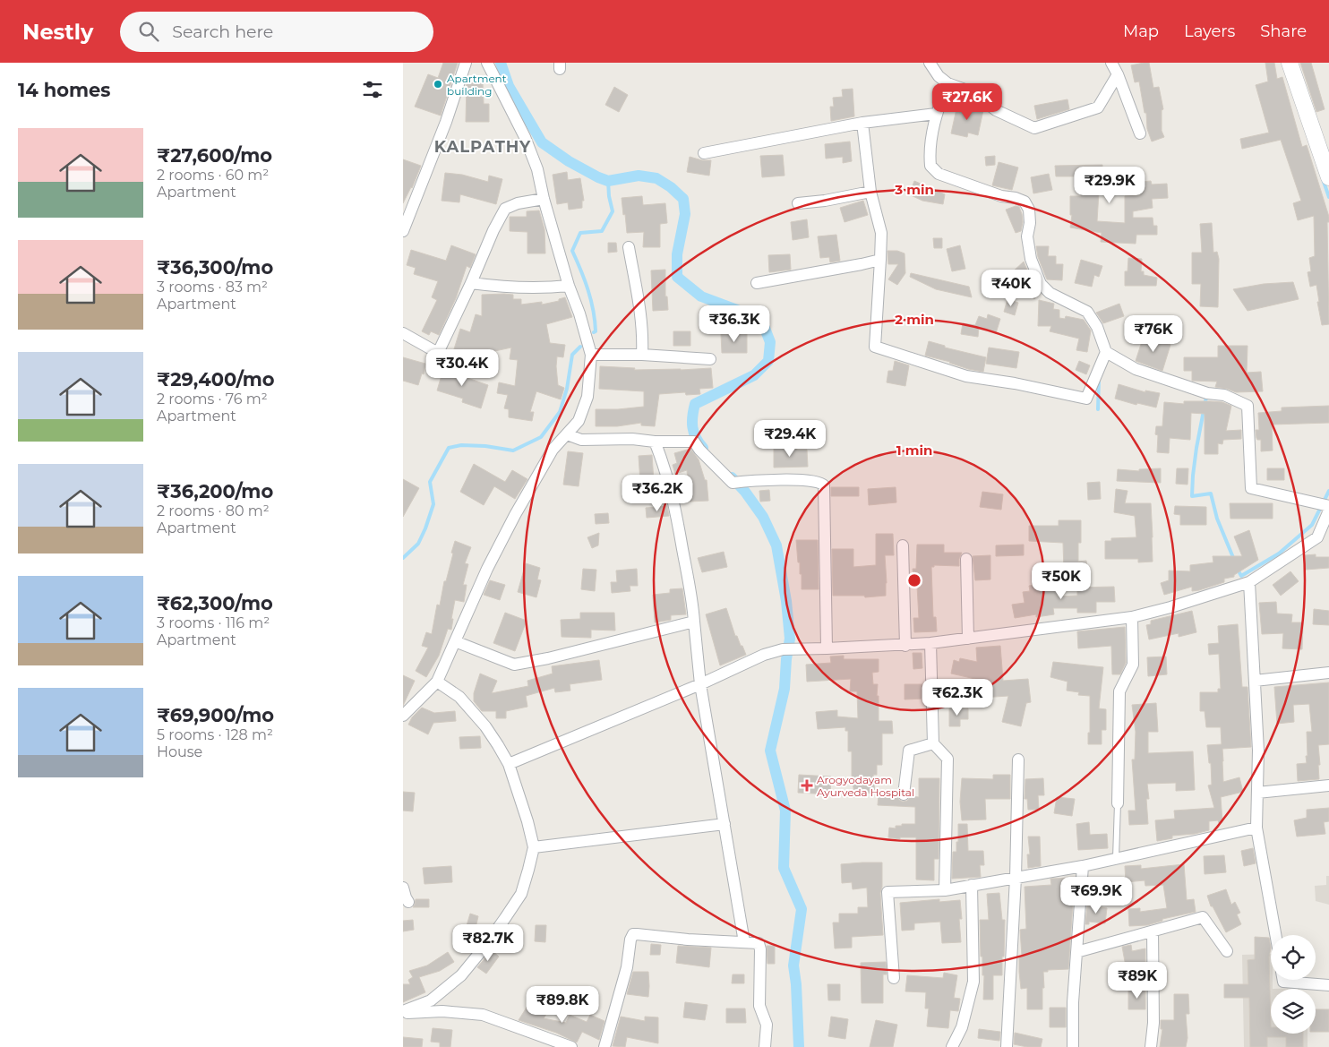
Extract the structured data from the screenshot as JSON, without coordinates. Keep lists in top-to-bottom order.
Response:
{
  "districts": ["KALPATHY"],
  "places": {
    "other": ["Apartment building"],
    "health": ["Arogyodayam Ayurveda Hospital"]
  },
  "page": {
    "header": "Nestly",
    "search": "Search here",
    "nav": ["Map", "Layers", "Share"],
    "heading": "14 homes",
    "price": [
      "₹27.6K",
      "₹29.9K",
      "₹40K",
      "₹36.3K",
      "₹76K",
      "₹30.4K",
      "₹29.4K",
      "₹36.2K",
      "₹50K",
      "₹62.3K",
      "₹69.9K",
      "₹82.7K",
      "₹89K",
      "₹89.8K"
    ],
    "list": [
      {
        "name": "₹27,600/mo",
        "note": "2 rooms · 60 m² · Apartment"
      },
      {
        "name": "₹36,300/mo",
        "note": "3 rooms · 83 m² · Apartment"
      },
      {
        "name": "₹29,400/mo",
        "note": "2 rooms · 76 m² · Apartment"
      },
      {
        "name": "₹36,200/mo",
        "note": "2 rooms · 80 m² · Apartment"
      },
      {
        "name": "₹62,300/mo",
        "note": "3 rooms · 116 m² · Apartment"
      },
      {
        "name": "₹69,900/mo",
        "note": "5 rooms · 128 m² · House"
      }
    ]
  },
  "rings": ["3 min", "2 min", "1 min"]
}
